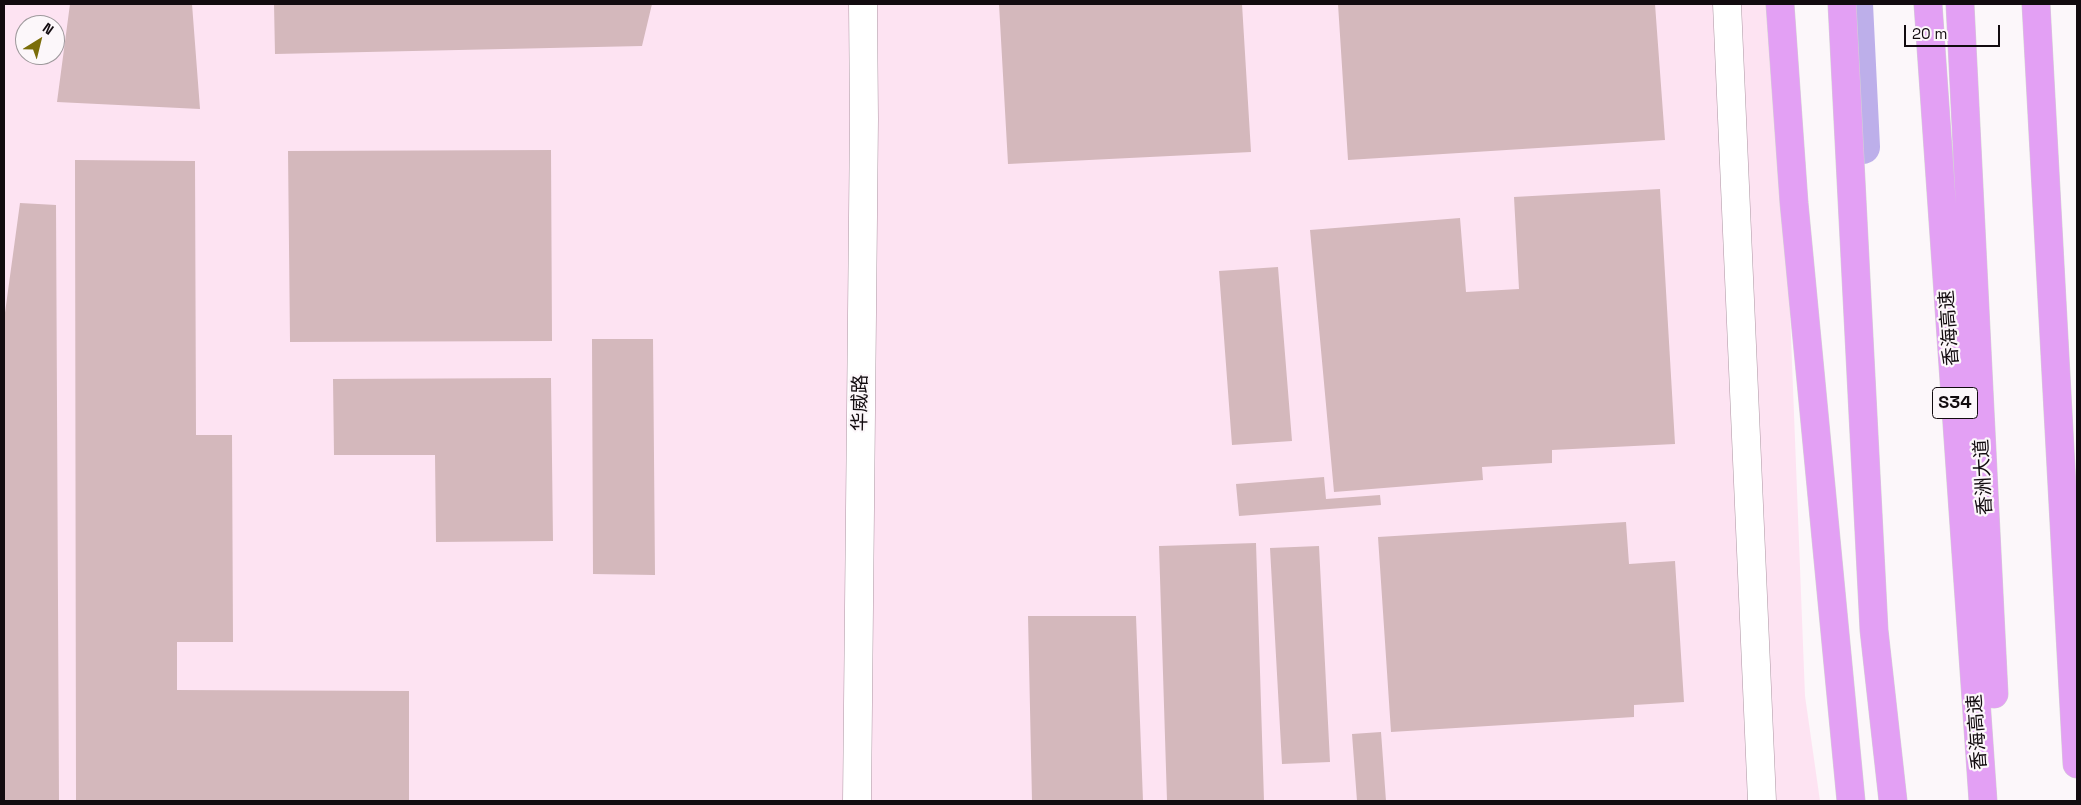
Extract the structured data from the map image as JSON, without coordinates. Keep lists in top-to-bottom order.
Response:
{
  "streets": {
    "highway": ["香海高速", "S34", "香洲大道"],
    "street": ["华威路"]
  },
  "scale_bar": "20 m",
  "north": "top right"
}
